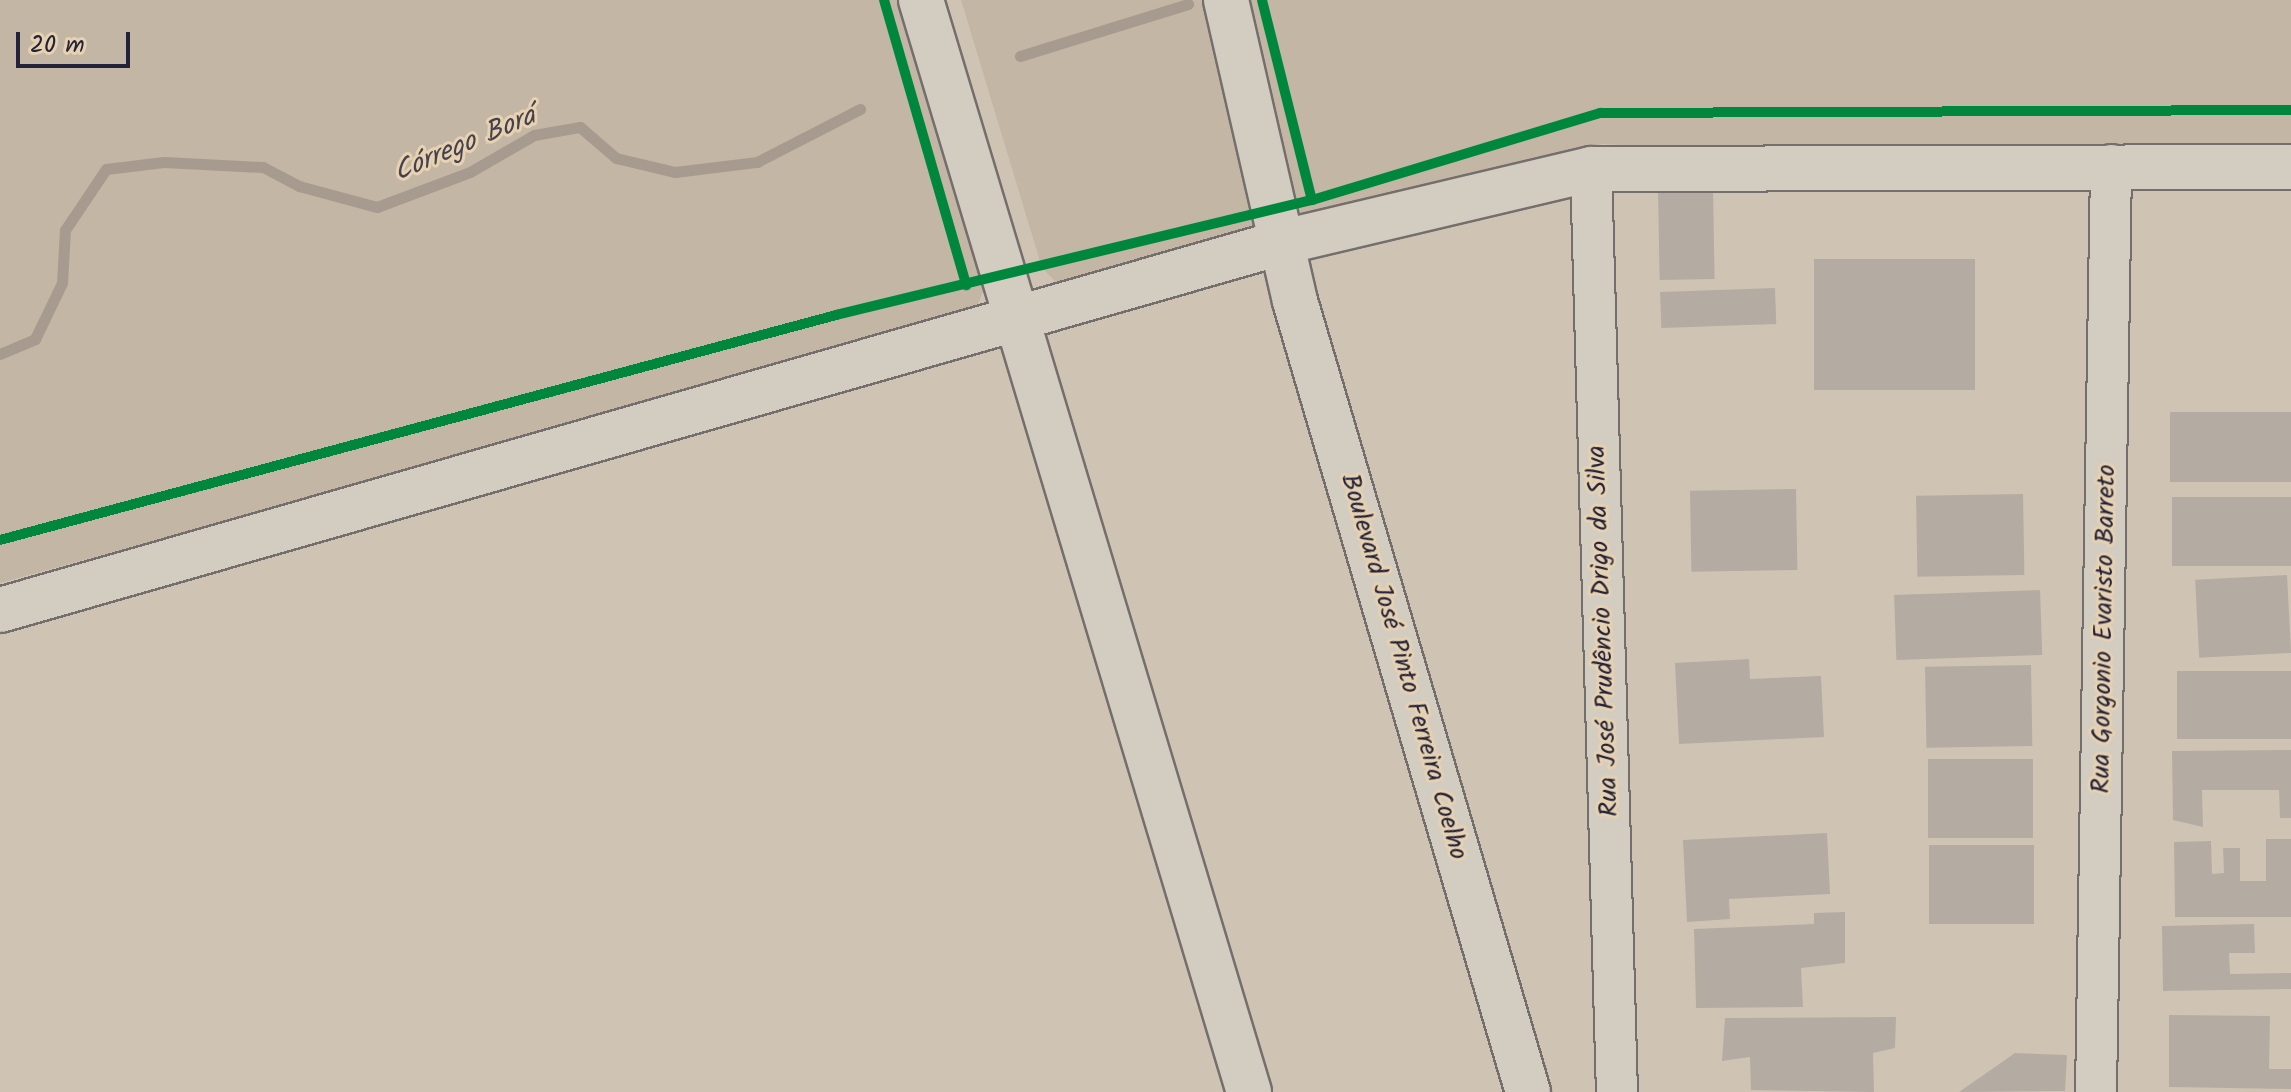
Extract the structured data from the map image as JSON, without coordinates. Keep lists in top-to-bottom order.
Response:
{
  "streets": {
    "main road": ["Boulevard José Pinto Ferreira Coelho"],
    "street": ["Rua Gorgonio Evaristo Barreto", "Rua José Prudêncio Drigo da Silva"]
  },
  "water": ["Córrego Borá"],
  "scale_bar": "20 m"
}
